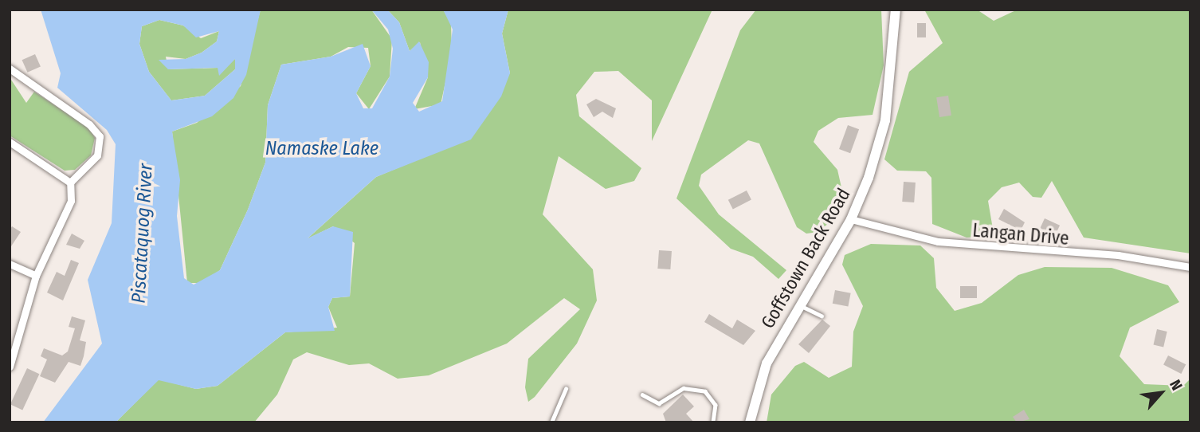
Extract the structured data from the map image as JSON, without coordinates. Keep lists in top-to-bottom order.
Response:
{
  "streets": {
    "main road": ["Goffstown Back Road"],
    "street": ["Langan Drive"]
  },
  "crossings": [
    ["Langan Drive", "Goffstown Back Road"]
  ],
  "water": ["Namaske Lake", "Piscataquog River"],
  "north": "top right"
}
